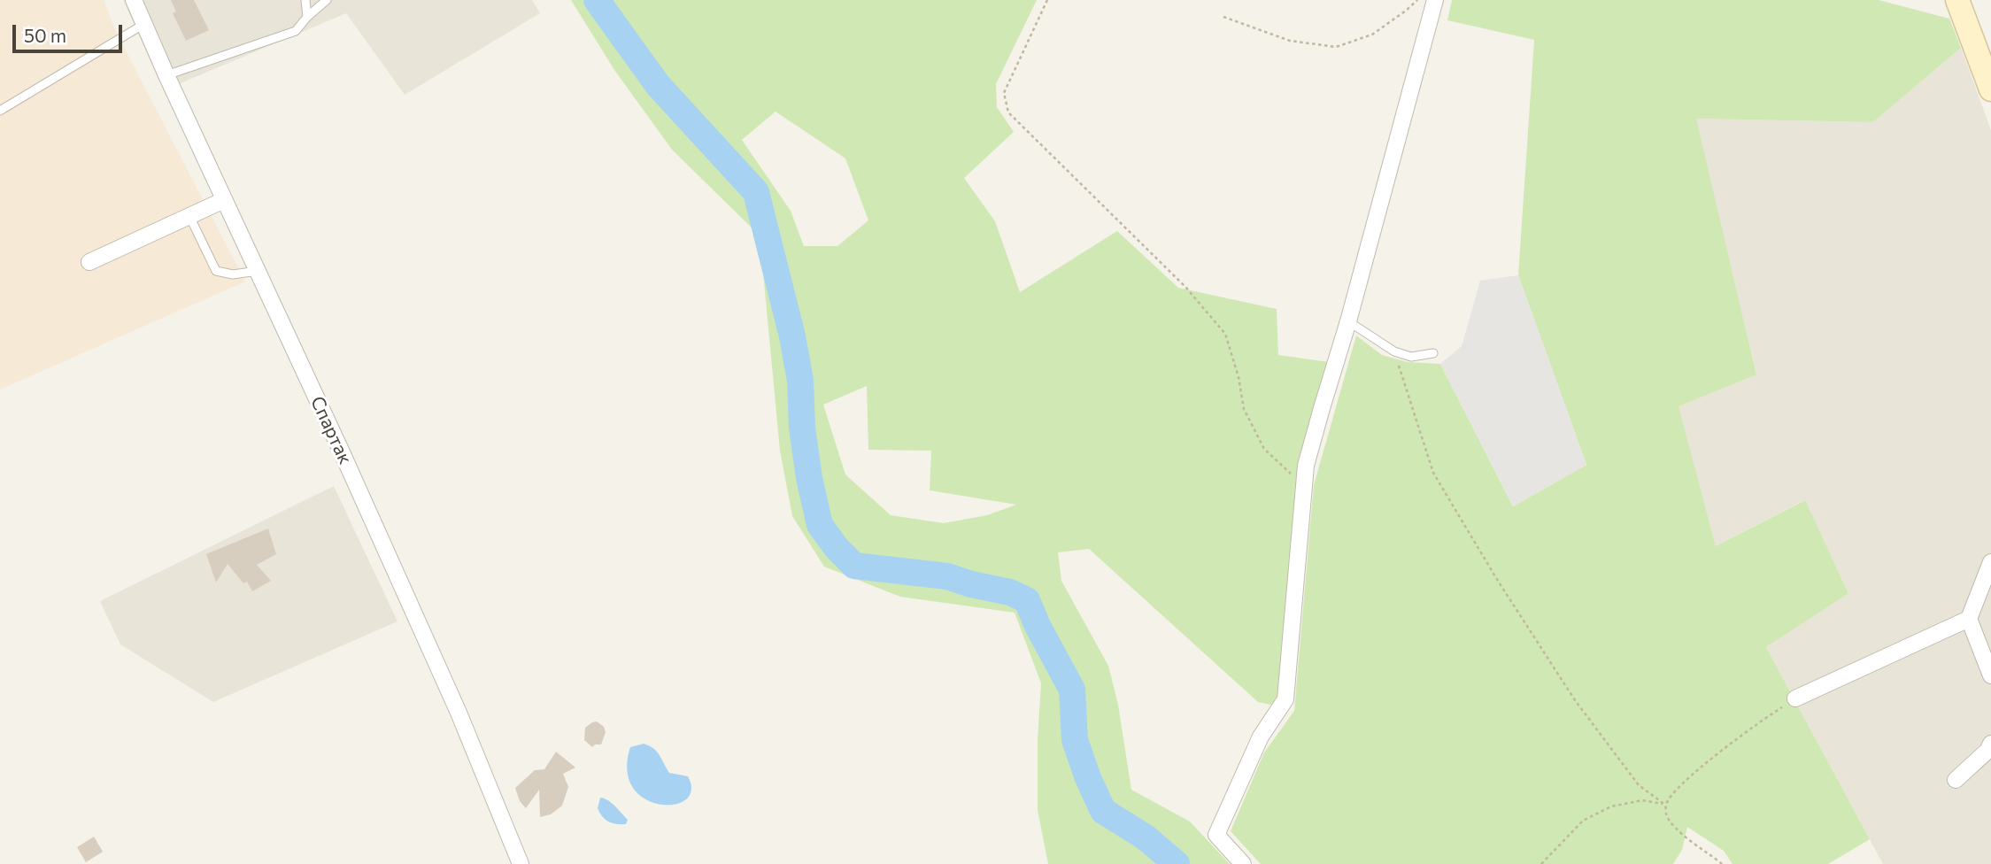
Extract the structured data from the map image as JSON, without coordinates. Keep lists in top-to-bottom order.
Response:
{
  "streets": {
    "street": ["Спартак"]
  },
  "scale_bar": "50 m"
}
